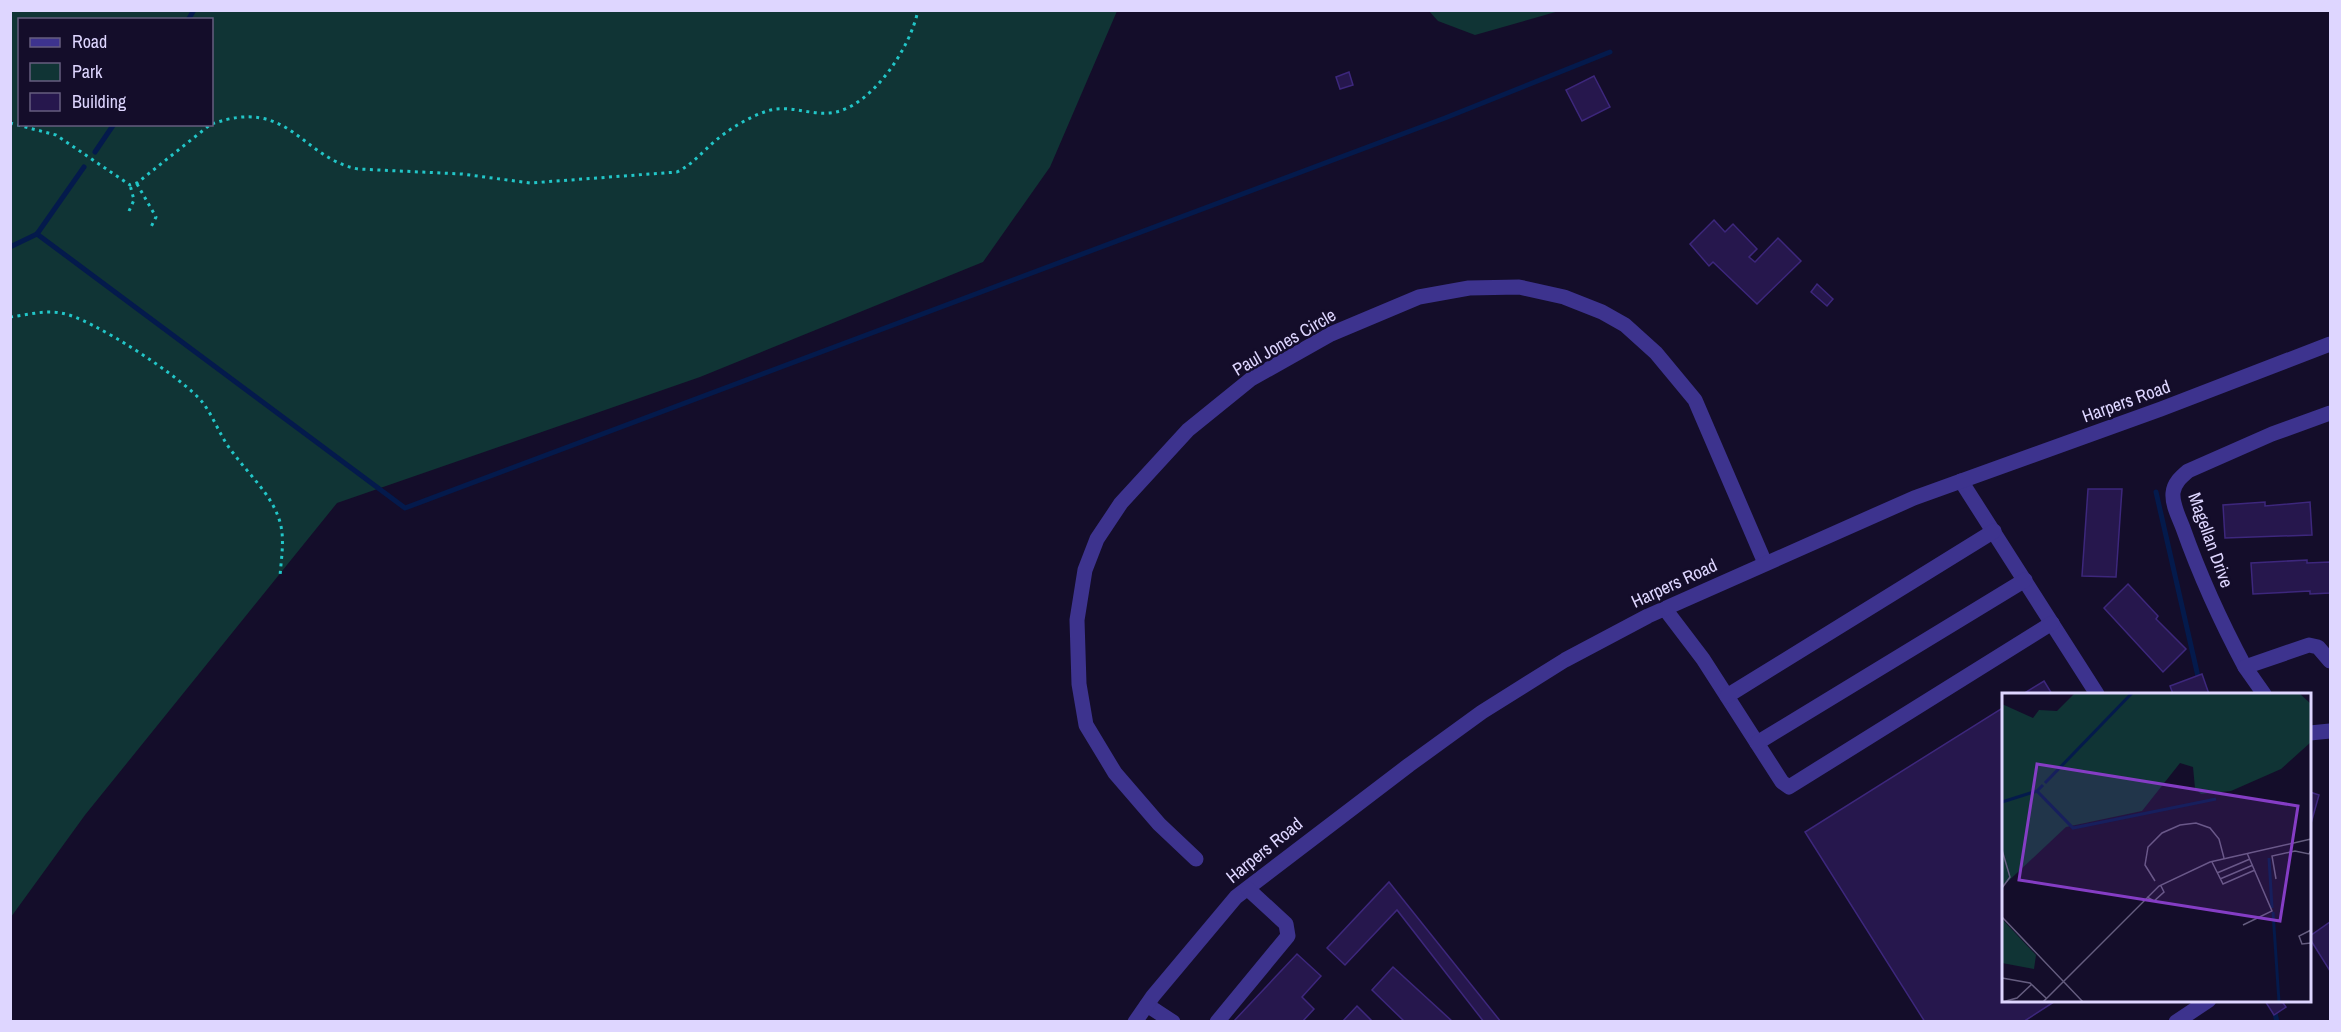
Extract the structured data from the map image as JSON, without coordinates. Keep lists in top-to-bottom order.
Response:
{
  "streets": {
    "street": ["Paul Jones Circle", "Harpers Road", "Magellan Drive"]
  },
  "crossings": [
    ["Paul Jones Circle", "Harpers Road"]
  ],
  "legend": ["Road", "Park", "Building"]
}
